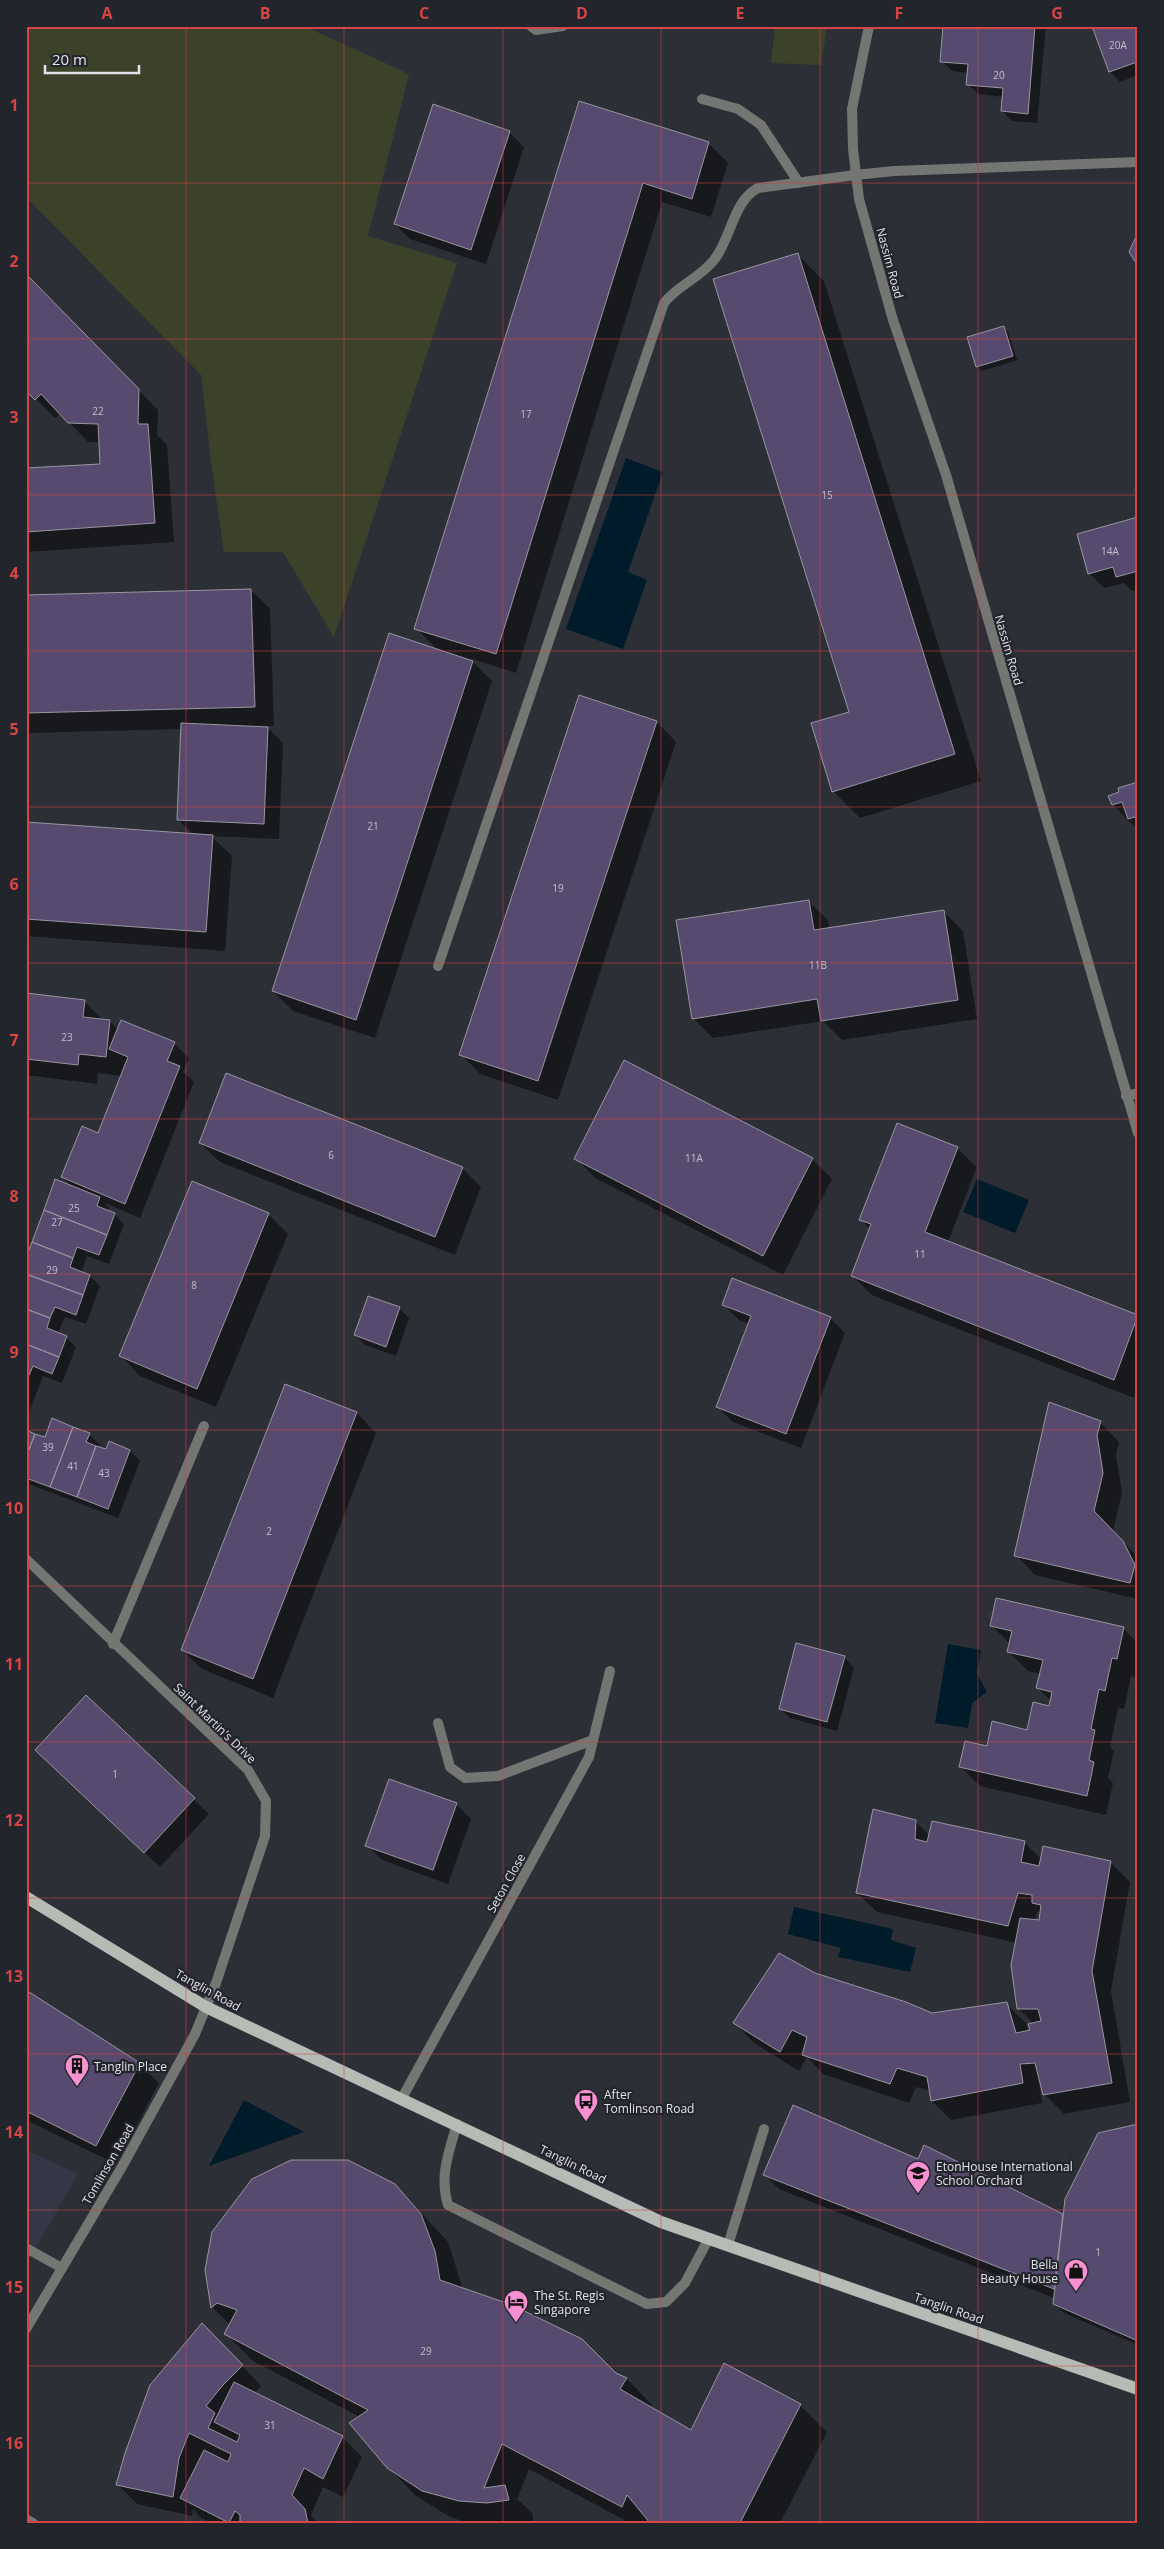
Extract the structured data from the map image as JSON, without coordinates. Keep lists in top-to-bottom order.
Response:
{
  "streets": {
    "main road": ["Tanglin Road"],
    "street": [
      "Nassim Road",
      "Saint Martin's Drive",
      "Seton Close",
      "Tomlinson Road"
    ]
  },
  "crossings": [
    ["Saint Martin's Drive", "Tanglin Road"],
    ["Saint Martin's Drive", "Tomlinson Road"],
    ["Seton Close", "Tanglin Road"],
    ["Tanglin Road", "Tomlinson Road"]
  ],
  "places": {
    "building": ["Tanglin Place"],
    "bus stop": ["After Tomlinson Road"],
    "school or university": ["EtonHouse International School Orchard"],
    "shop": ["Bella Beauty House"],
    "hotel": ["The St. Regis Singapore"]
  },
  "house_numbers": [
    "20A",
    "20",
    "22",
    "17",
    "15",
    "14A",
    "21",
    "19",
    "11B",
    "23",
    "6",
    "11A",
    "25",
    "27",
    "11",
    "29",
    "8",
    "39",
    "41",
    "43",
    "2",
    "1",
    "1",
    "29",
    "31"
  ],
  "scale_bar": "20 m",
  "grid": {
    "columns": [
      "A",
      "B",
      "C",
      "D",
      "E",
      "F",
      "G"
    ],
    "rows": [
      "1",
      "2",
      "3",
      "4",
      "5",
      "6",
      "7",
      "8",
      "9",
      "10",
      "11",
      "12",
      "13",
      "14",
      "15",
      "16"
    ]
  }
}
